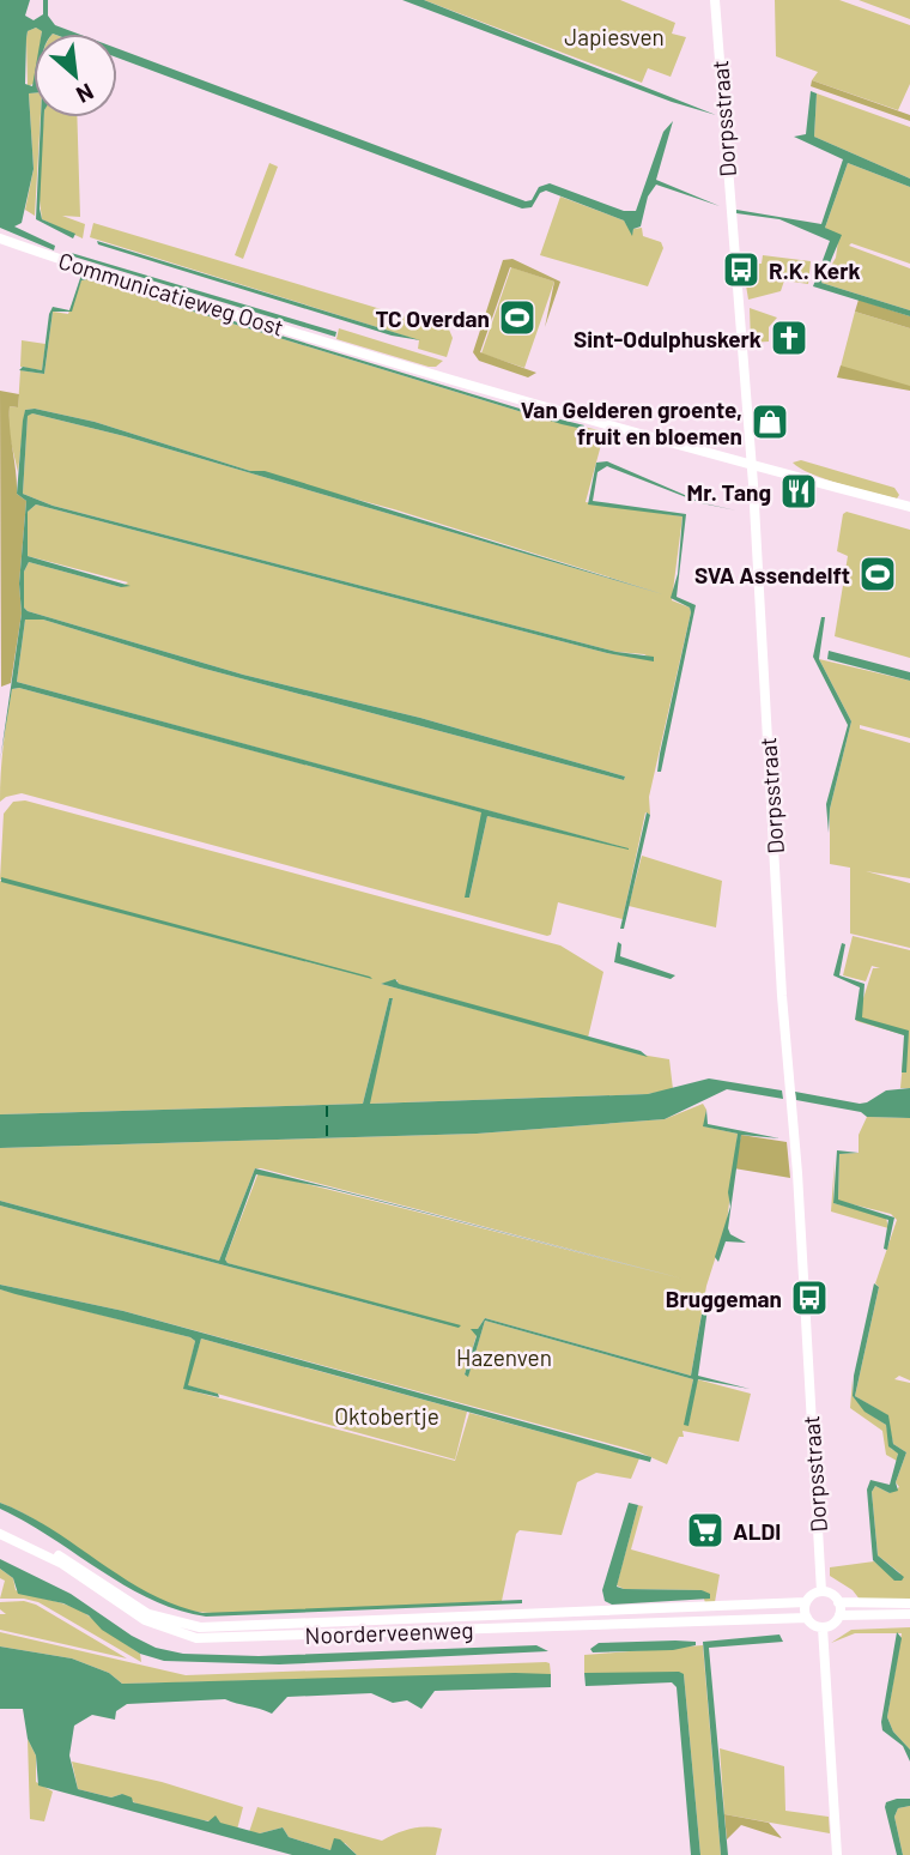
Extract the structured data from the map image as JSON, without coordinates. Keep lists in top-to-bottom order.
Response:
{
  "streets": {
    "street": ["Dorpsstraat", "Communicatieweg Oost", "Noorderveenweg"]
  },
  "crossings": [
    ["Dorpsstraat", "Communicatieweg Oost"],
    ["Dorpsstraat", "Noorderveenweg"]
  ],
  "parks": ["Japiesven", "Hazenven", "Oktobertje"],
  "places": {
    "bus stop": ["R.K. Kerk", "Bruggeman"],
    "sports": ["TC Overdan", "SVA Assendelft"],
    "church": ["Sint-Odulphuskerk"],
    "shop": ["Van Gelderen groente, fruit en bloemen"],
    "restaurant": ["Mr. Tang"],
    "supermarket": ["ALDI"]
  },
  "north": "bottom right"
}
